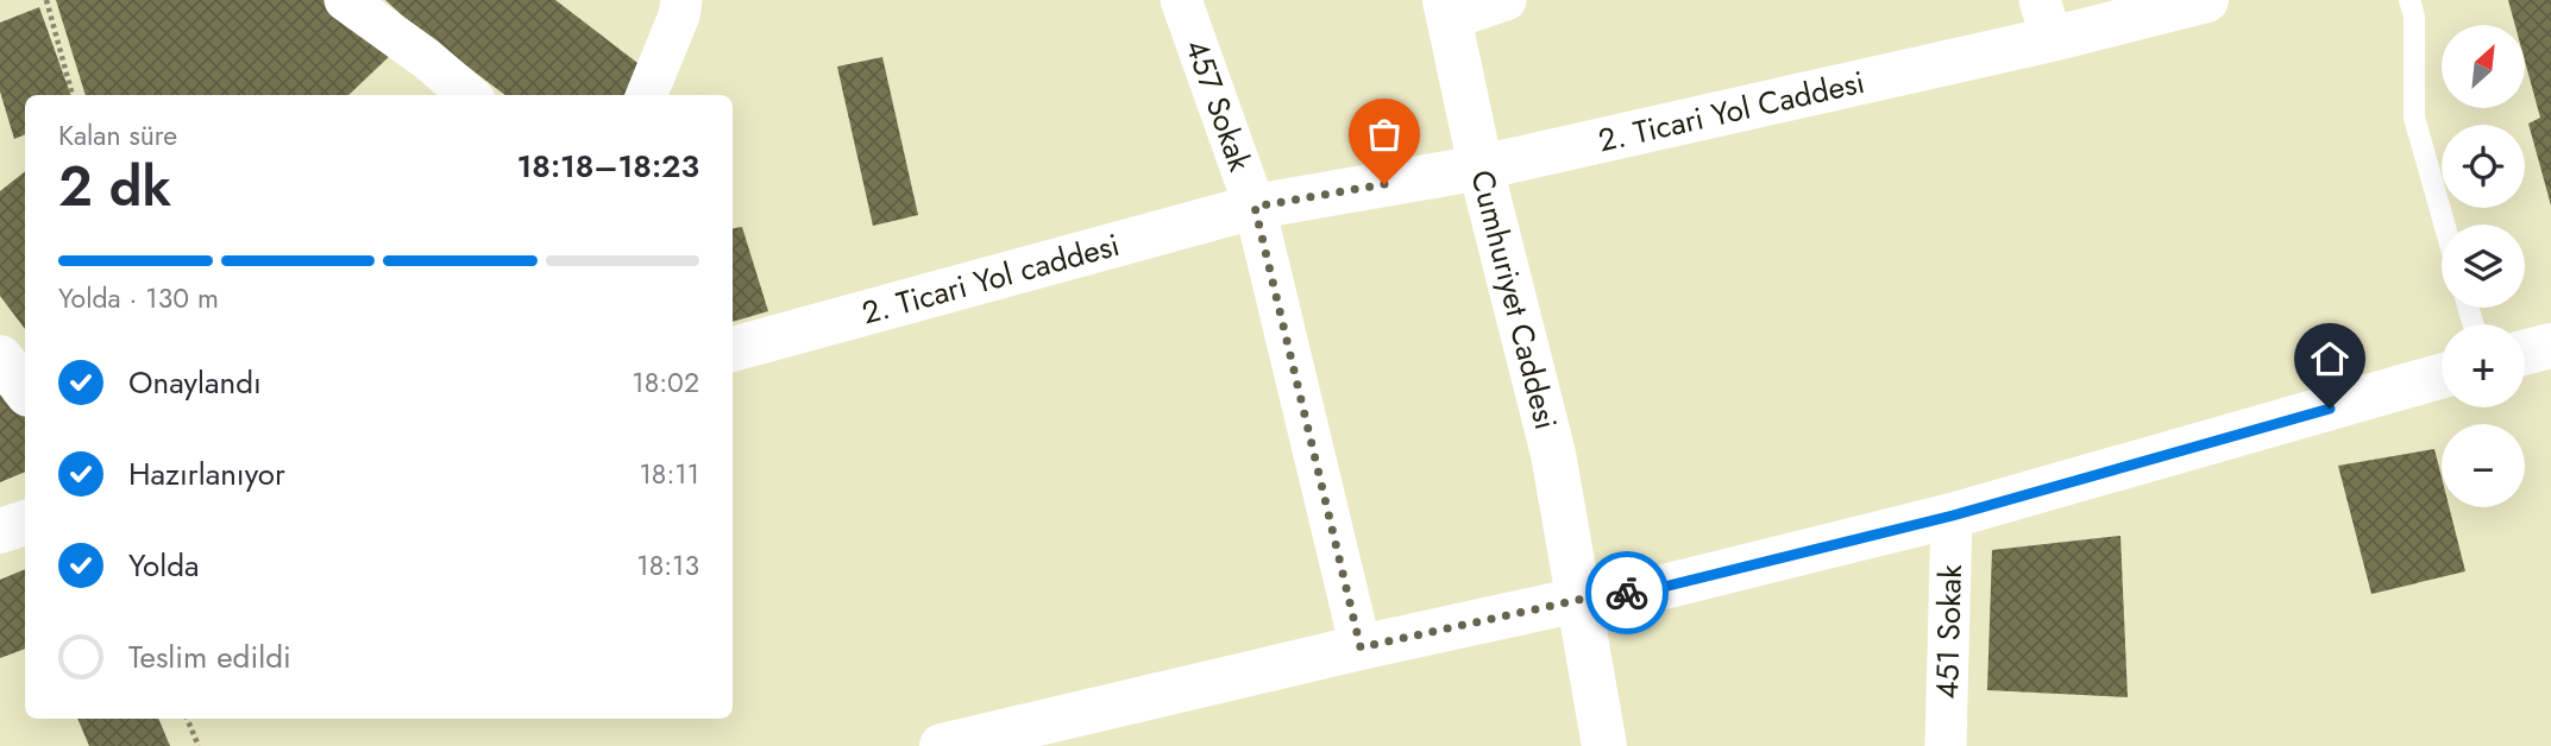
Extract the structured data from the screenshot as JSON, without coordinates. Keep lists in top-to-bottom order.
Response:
{
  "streets": {
    "main road": ["2. Ticari Yol Caddesi", "2. Ticari Yol caddesi", "Cumhuriyet Caddesi"],
    "street": ["457 Sokak", "451 Sokak"]
  },
  "crossings": [
    ["457 Sokak", "2. Ticari Yol Caddesi"],
    ["457 Sokak", "2. Ticari Yol caddesi"],
    ["2. Ticari Yol Caddesi", "2. Ticari Yol caddesi"],
    ["2. Ticari Yol Caddesi", "Cumhuriyet Caddesi"]
  ],
  "north": "top right",
  "page": {
    "map_buttons": ["+", "−"],
    "heading": ["2 dk", "Kalan süre", "18:18–18:23"],
    "bar": "Yolda · 130 m",
    "list": [
      ["Onaylandı", "18:02"],
      ["Hazırlanıyor", "18:11"],
      ["Yolda", "18:13"],
      "Teslim edildi"
    ]
  }
}
